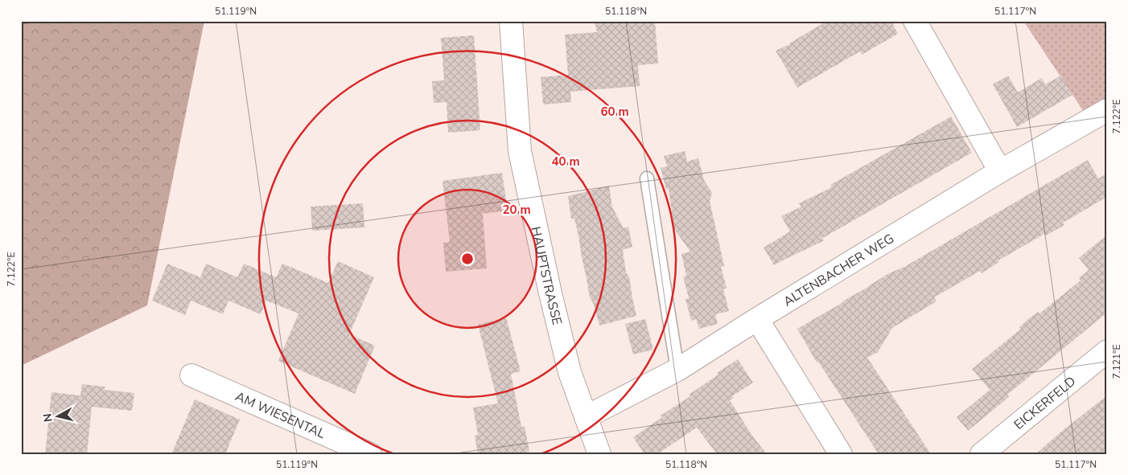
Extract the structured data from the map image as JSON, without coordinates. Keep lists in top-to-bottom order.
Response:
{
  "streets": {
    "street": [
      "ALTENBACHER WEG",
      "HAUPTSTRASSE",
      "EICKERFELD",
      "AM WIESENTAL"
    ]
  },
  "crossings": [
    ["ALTENBACHER WEG", "HAUPTSTRASSE"]
  ],
  "north": "left",
  "coordinates": [
    "51.119°N",
    "51.118°N",
    "51.117°N",
    "7.122°E",
    "7.121°E"
  ],
  "rings": ["60 m", "40 m", "20 m"]
}
